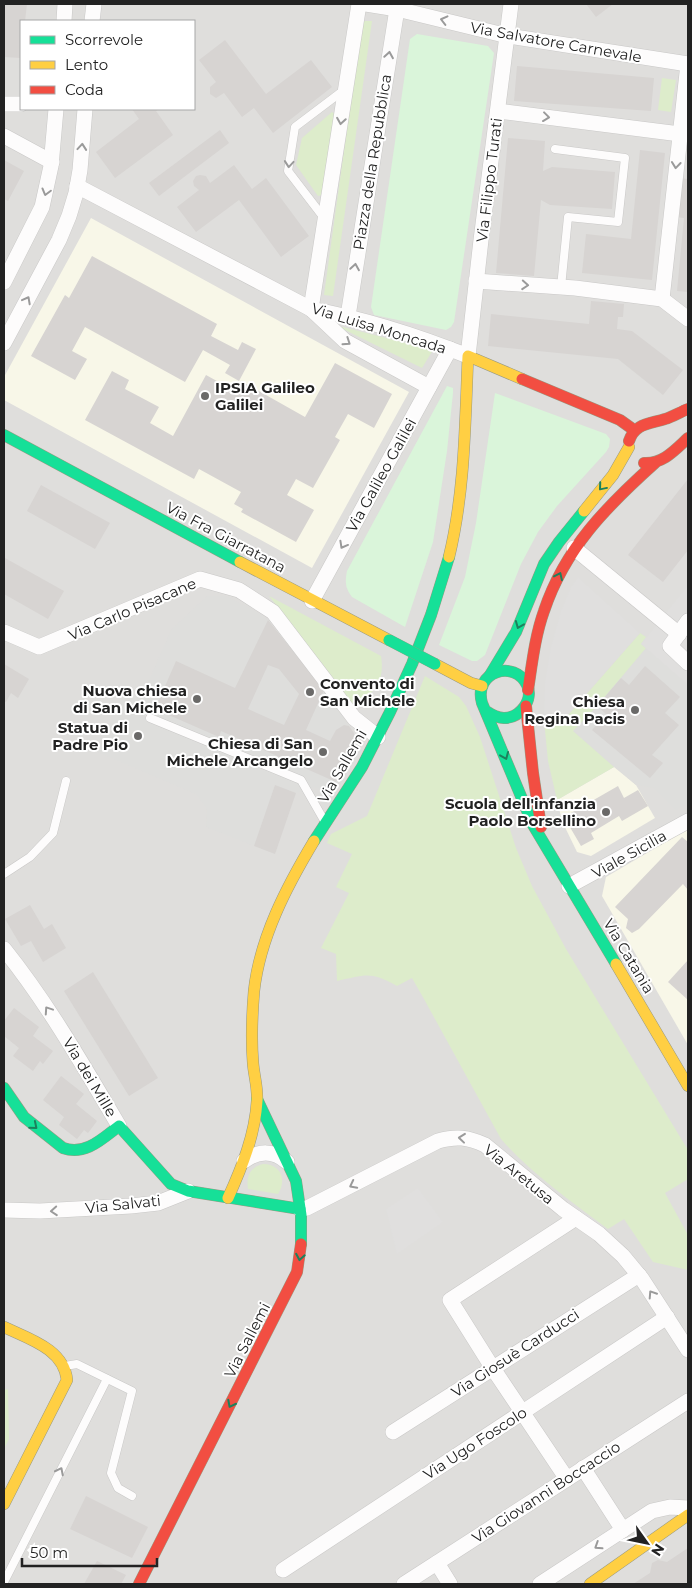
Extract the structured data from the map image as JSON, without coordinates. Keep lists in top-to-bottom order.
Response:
{
  "streets": {
    "street": [
      "Via Salvatore Carnevale",
      "Piazza della Repubblica",
      "Via Filippo Turati",
      "Via Luisa Moncada",
      "Via Galileo Galilei",
      "Via Fra Giarratana",
      "Via Carlo Pisacane",
      "Via Sallemi",
      "Viale Sicilia",
      "Via Catania",
      "Via dei Mille",
      "Via Aretusa",
      "Via Salvati",
      "Via Giosuè Carducci",
      "Via Ugo Foscolo",
      "Via Giovanni Boccaccio"
    ]
  },
  "crossings": [
    ["Via Salvatore Carnevale", "Piazza della Repubblica"],
    ["Via Salvatore Carnevale", "Via Filippo Turati"],
    ["Piazza della Repubblica", "Via Luisa Moncada"],
    ["Via Filippo Turati", "Via Luisa Moncada"],
    ["Via Filippo Turati", "Via Sallemi"],
    ["Via Luisa Moncada", "Via Galileo Galilei"],
    ["Via Luisa Moncada", "Via Sallemi"],
    ["Via Galileo Galilei", "Via Fra Giarratana"],
    ["Via Fra Giarratana", "Via Catania"],
    ["Via Carlo Pisacane", "Via Sallemi"],
    ["Via Sallemi", "Via Aretusa"],
    ["Viale Sicilia", "Via Catania"],
    ["Via dei Mille", "Via Salvati"],
    ["Via Aretusa", "Via Giosuè Carducci"],
    ["Via Aretusa", "Via Ugo Foscolo"]
  ],
  "one_way": [
    "Via Galileo Galilei",
    "Via dei Mille",
    "Via Aretusa",
    "Via Salvati"
  ],
  "places": [
    "IPSIA Galileo Galilei",
    "Convento di San Michele",
    "Nuova chiesa di San Michele",
    "Chiesa Regina Pacis",
    "Statua di Padre Pio",
    "Chiesa di San Michele Arcangelo",
    "Scuola dell'infanzia Paolo Borsellino"
  ],
  "legend": ["Scorrevole", "Lento", "Coda"],
  "scale_bar": "50 m",
  "north": "bottom right"
}
